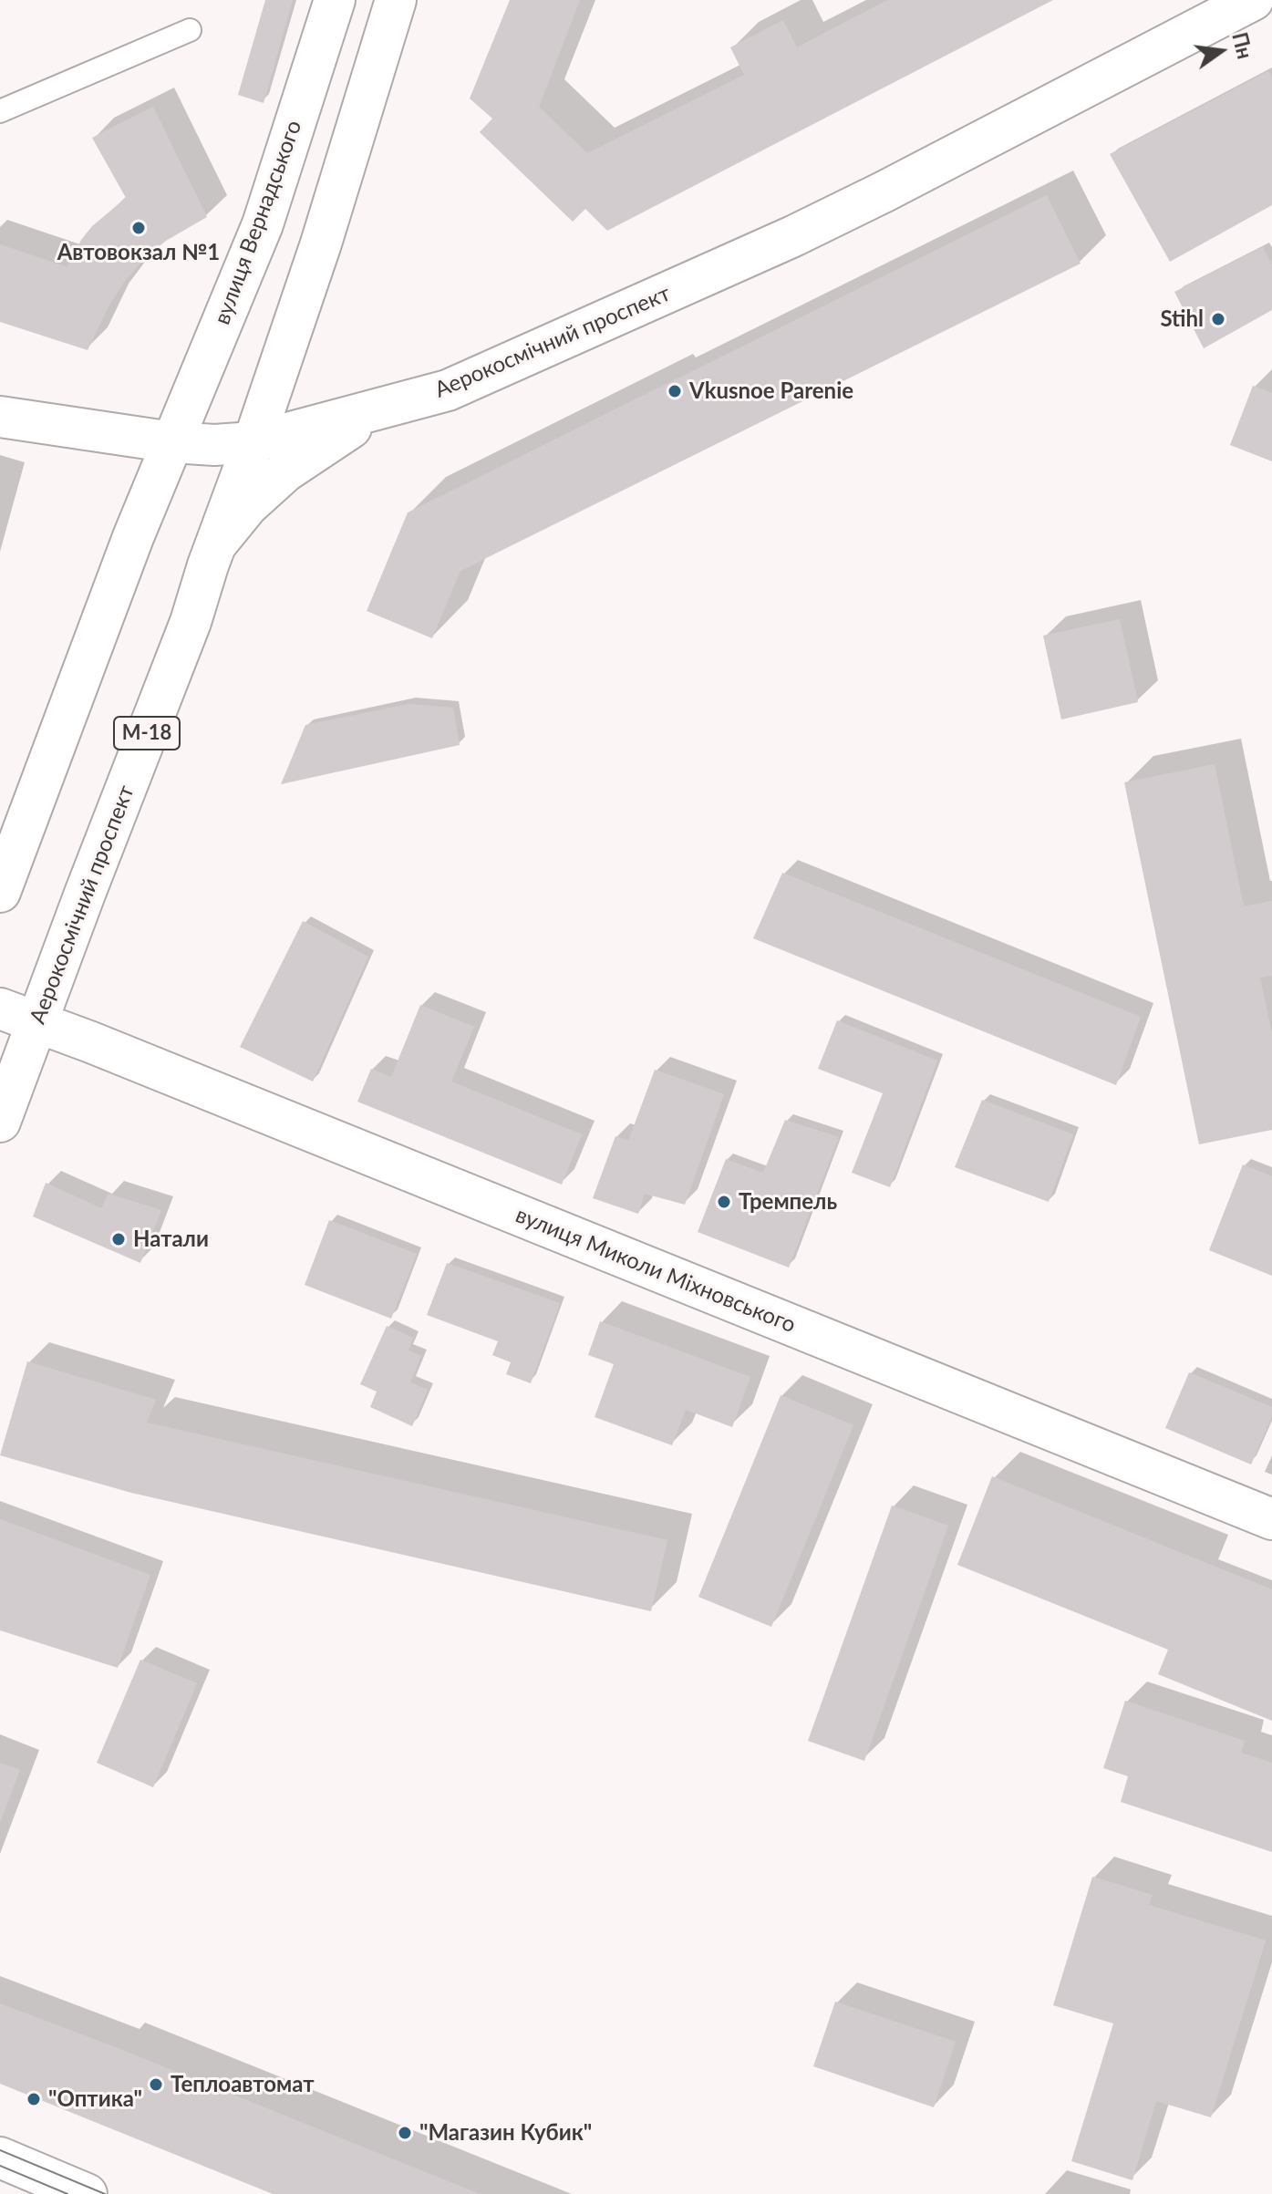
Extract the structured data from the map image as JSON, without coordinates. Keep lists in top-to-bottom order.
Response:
{
  "streets": {
    "main road": [
      "вулиця Вернадського",
      "Аерокосмічний проспект",
      "М-18",
      "вулиця Миколи Міхновського"
    ]
  },
  "crossings": [
    ["Аерокосмічний проспект", "М-18"],
    ["Аерокосмічний проспект", "вулиця Миколи Міхновського"]
  ],
  "places": [
    "Автовокзал №1",
    "Stihl",
    "Vkusnoe Parenie",
    "Тремпель",
    "Натали",
    "Теплоавтомат",
    "\"Оптика\"",
    "\"Магазин Кубик\""
  ],
  "north": "right"
}
